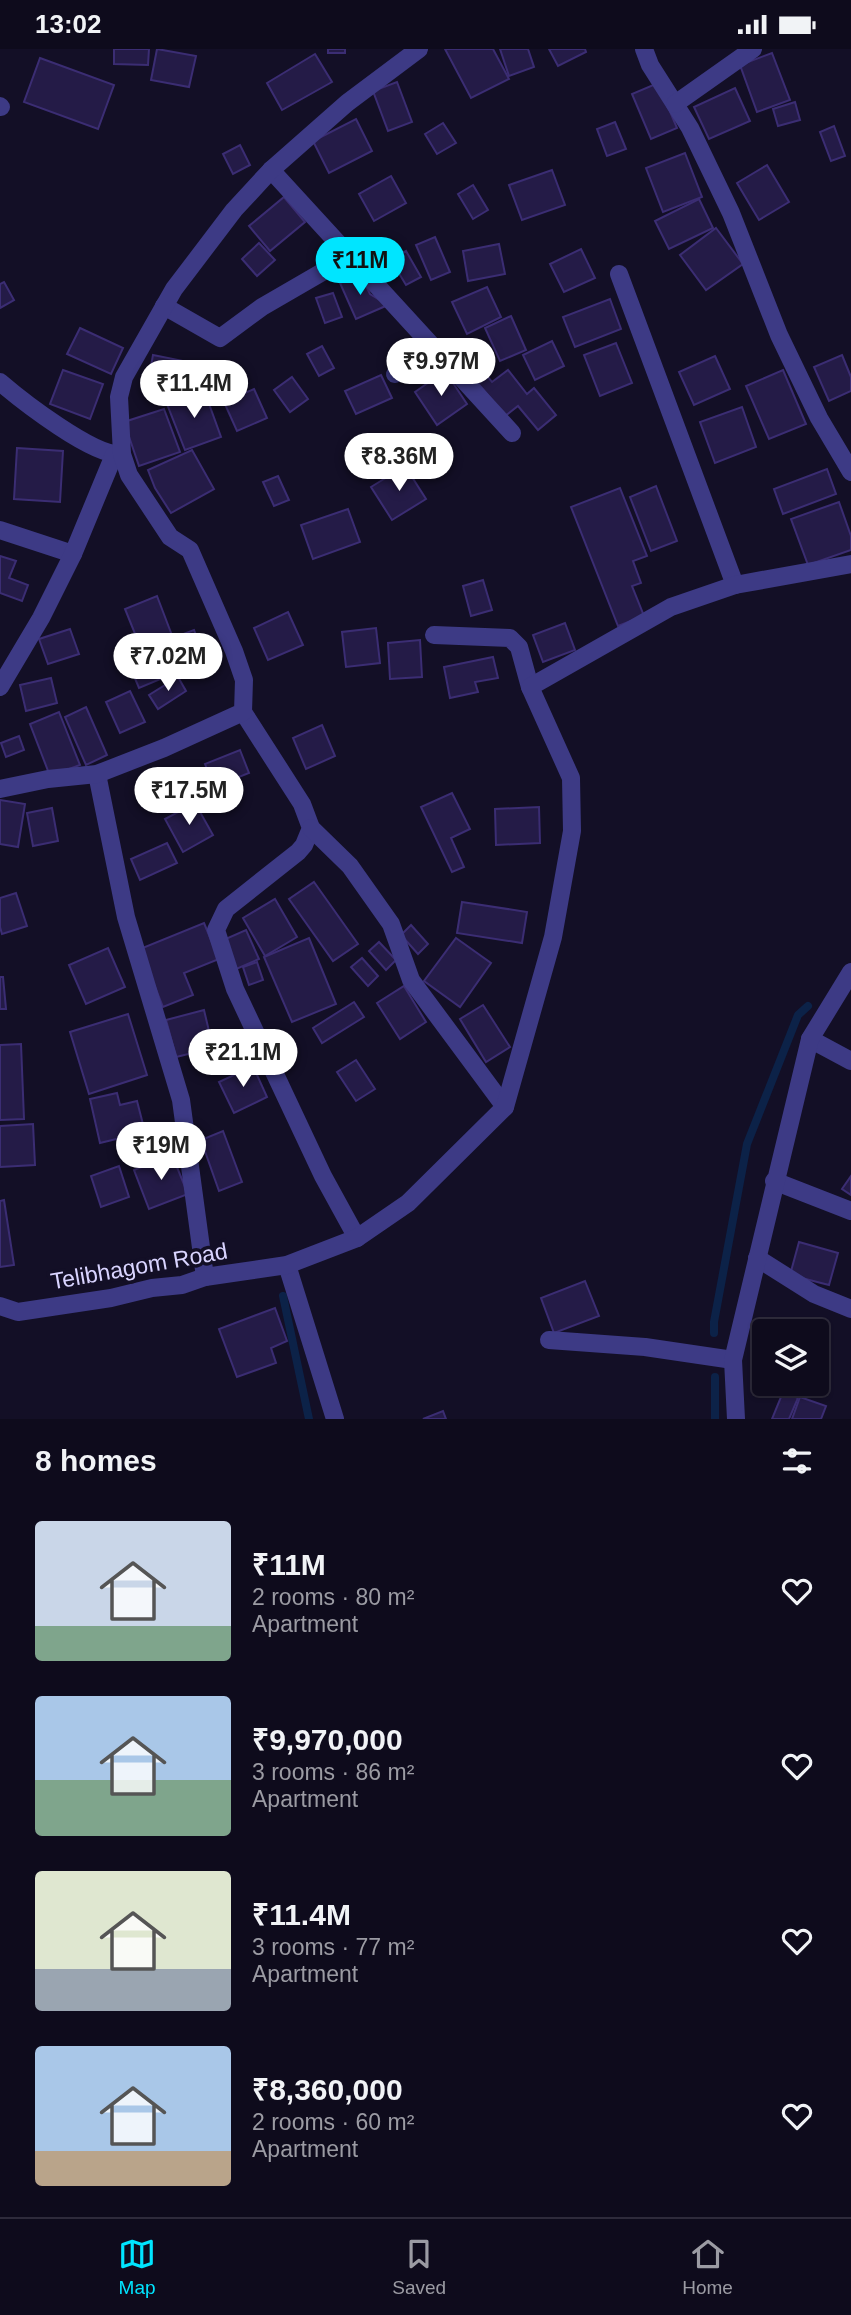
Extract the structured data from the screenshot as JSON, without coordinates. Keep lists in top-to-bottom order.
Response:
{
  "streets": {
    "street": ["Telibhagom Road"]
  },
  "page": {
    "status": "13:02",
    "price": [
      "₹11M",
      "₹9.97M",
      "₹11.4M",
      "₹8.36M",
      "₹7.02M",
      "₹17.5M",
      "₹21.1M",
      "₹19M"
    ],
    "heading": "8 homes",
    "list": [
      {
        "name": "₹11M",
        "note": "2 rooms · 80 m² · Apartment"
      },
      {
        "name": "₹9,970,000",
        "note": "3 rooms · 86 m² · Apartment"
      },
      {
        "name": "₹11.4M",
        "note": "3 rooms · 77 m² · Apartment"
      },
      {
        "name": "₹8,360,000",
        "note": "2 rooms · 60 m² · Apartment"
      }
    ],
    "tabs": ["Map", "Saved", "Home"]
  }
}
